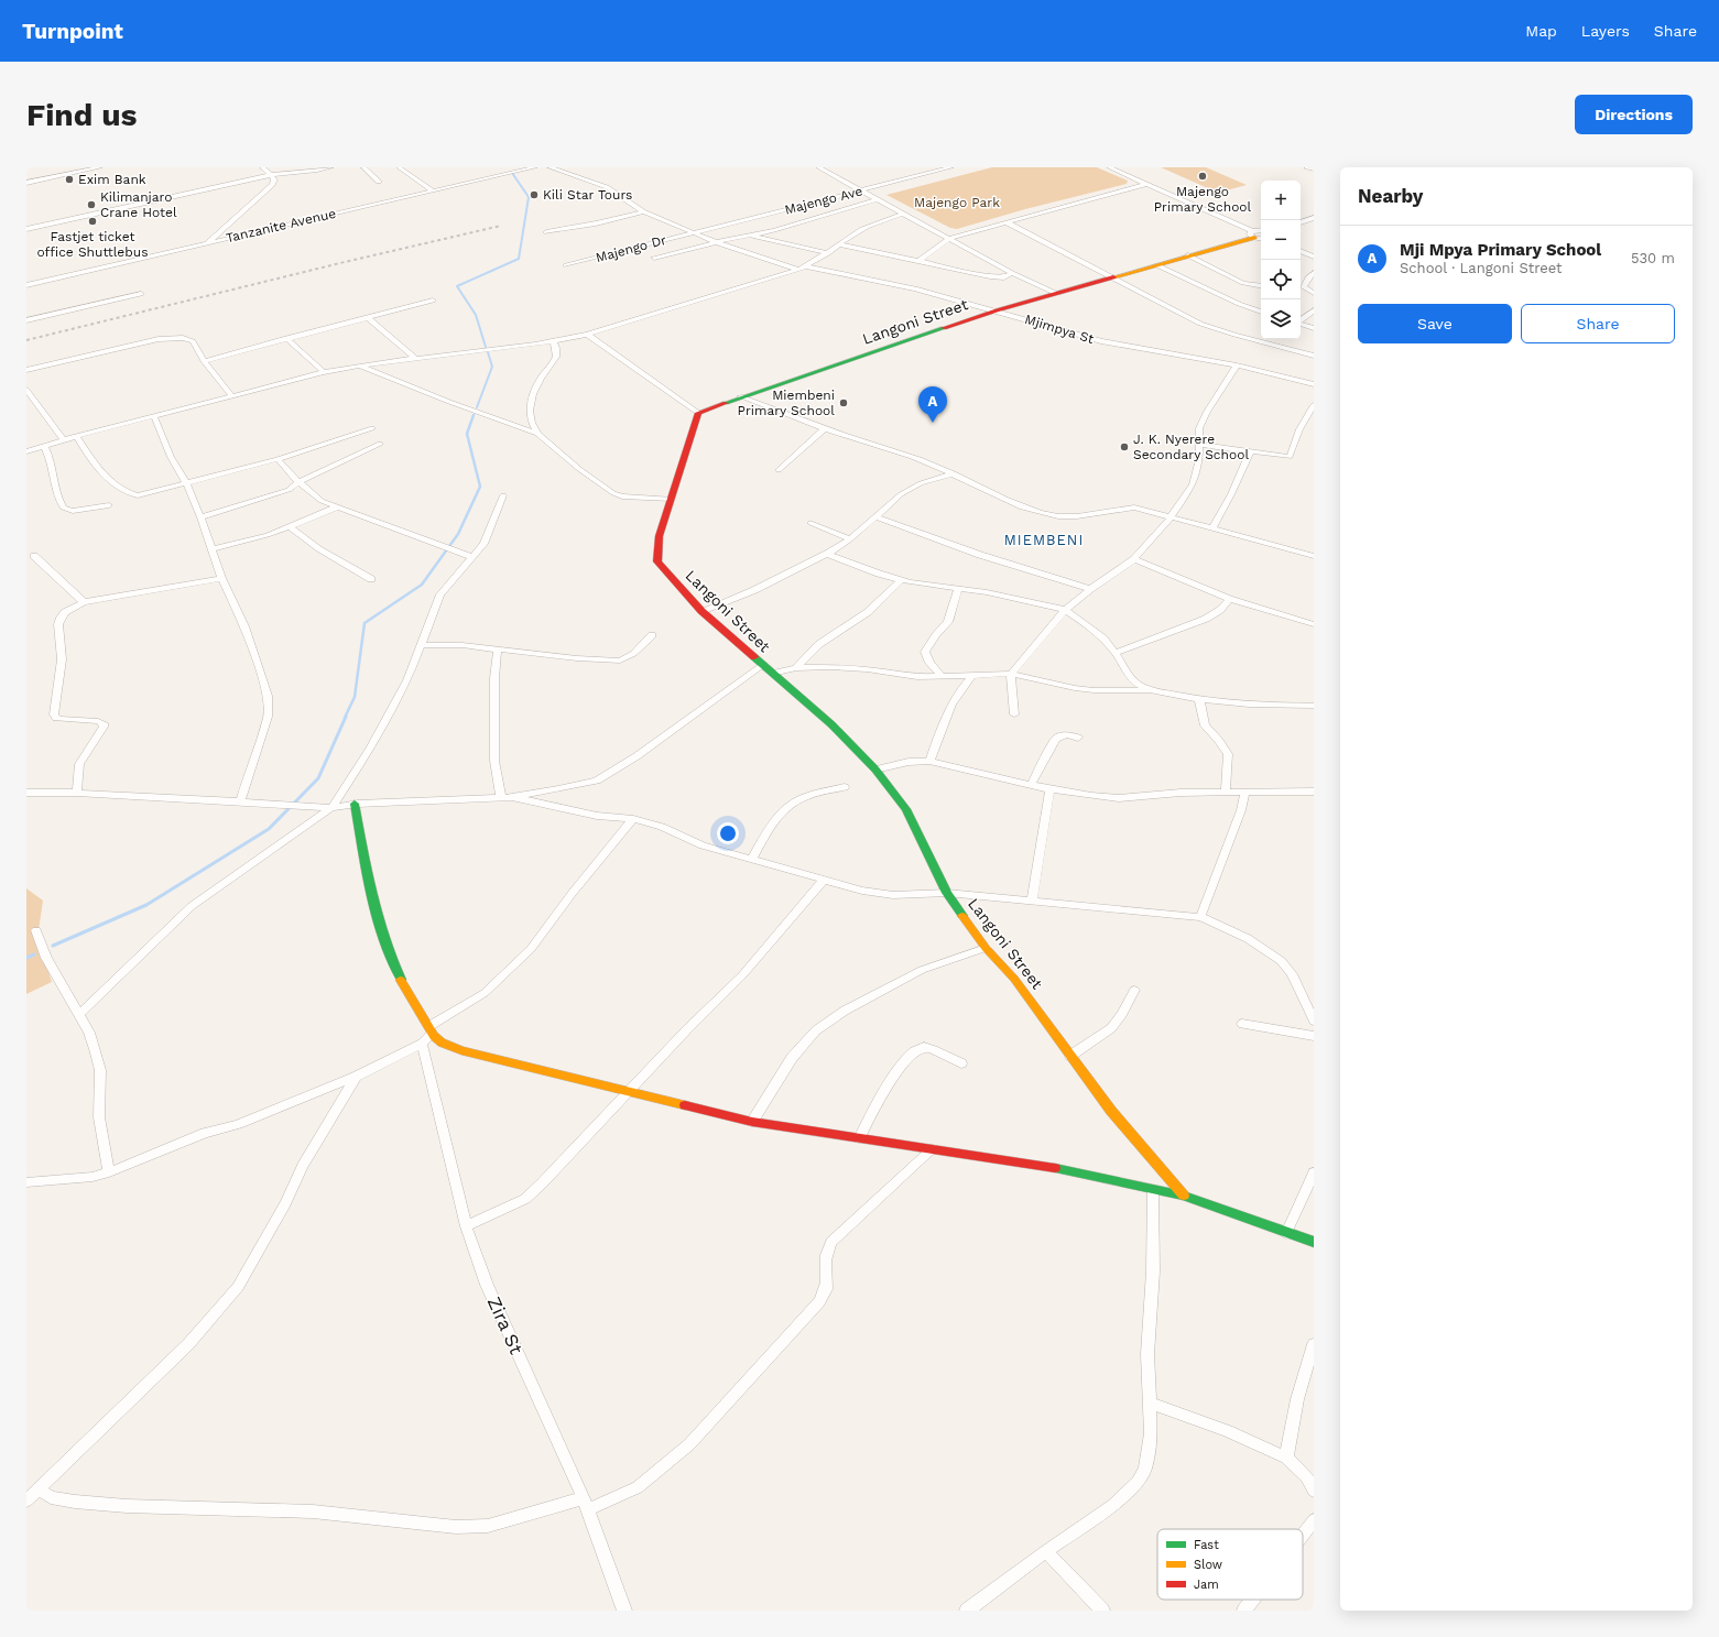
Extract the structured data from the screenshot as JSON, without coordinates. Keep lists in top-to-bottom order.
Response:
{
  "streets": {
    "street": [
      "Majengo Ave",
      "Tanzanite Avenue",
      "Majengo Dr",
      "Langoni Street",
      "Mjimpya St",
      "Zira St"
    ]
  },
  "crossings": [
    ["Majengo Ave", "Majengo Dr"],
    ["Langoni Street", "Mjimpya St"]
  ],
  "districts": ["MIEMBENI"],
  "parks": ["Majengo Park"],
  "places": [
    "Majengo Primary School",
    "Exim Bank",
    "Kili Star Tours",
    "Kilimanjaro Crane Hotel",
    "Fastjet ticket office Shuttlebus",
    "Miembeni Primary School",
    "J. K. Nyerere Secondary School"
  ],
  "legend": ["Fast", "Slow", "Jam"],
  "page": {
    "header": "Turnpoint",
    "nav": ["Map", "Layers", "Share"],
    "buttons": [
      "Directions",
      ["Save", "Share"]
    ],
    "title": "Find us",
    "heading": "Nearby",
    "map_buttons": ["+", "−"],
    "list": [
      {
        "mark": "A",
        "name": "Mji Mpya Primary School",
        "note": "School · Langoni Street",
        "value": "530 m"
      }
    ],
    "pins": "A"
  }
}
